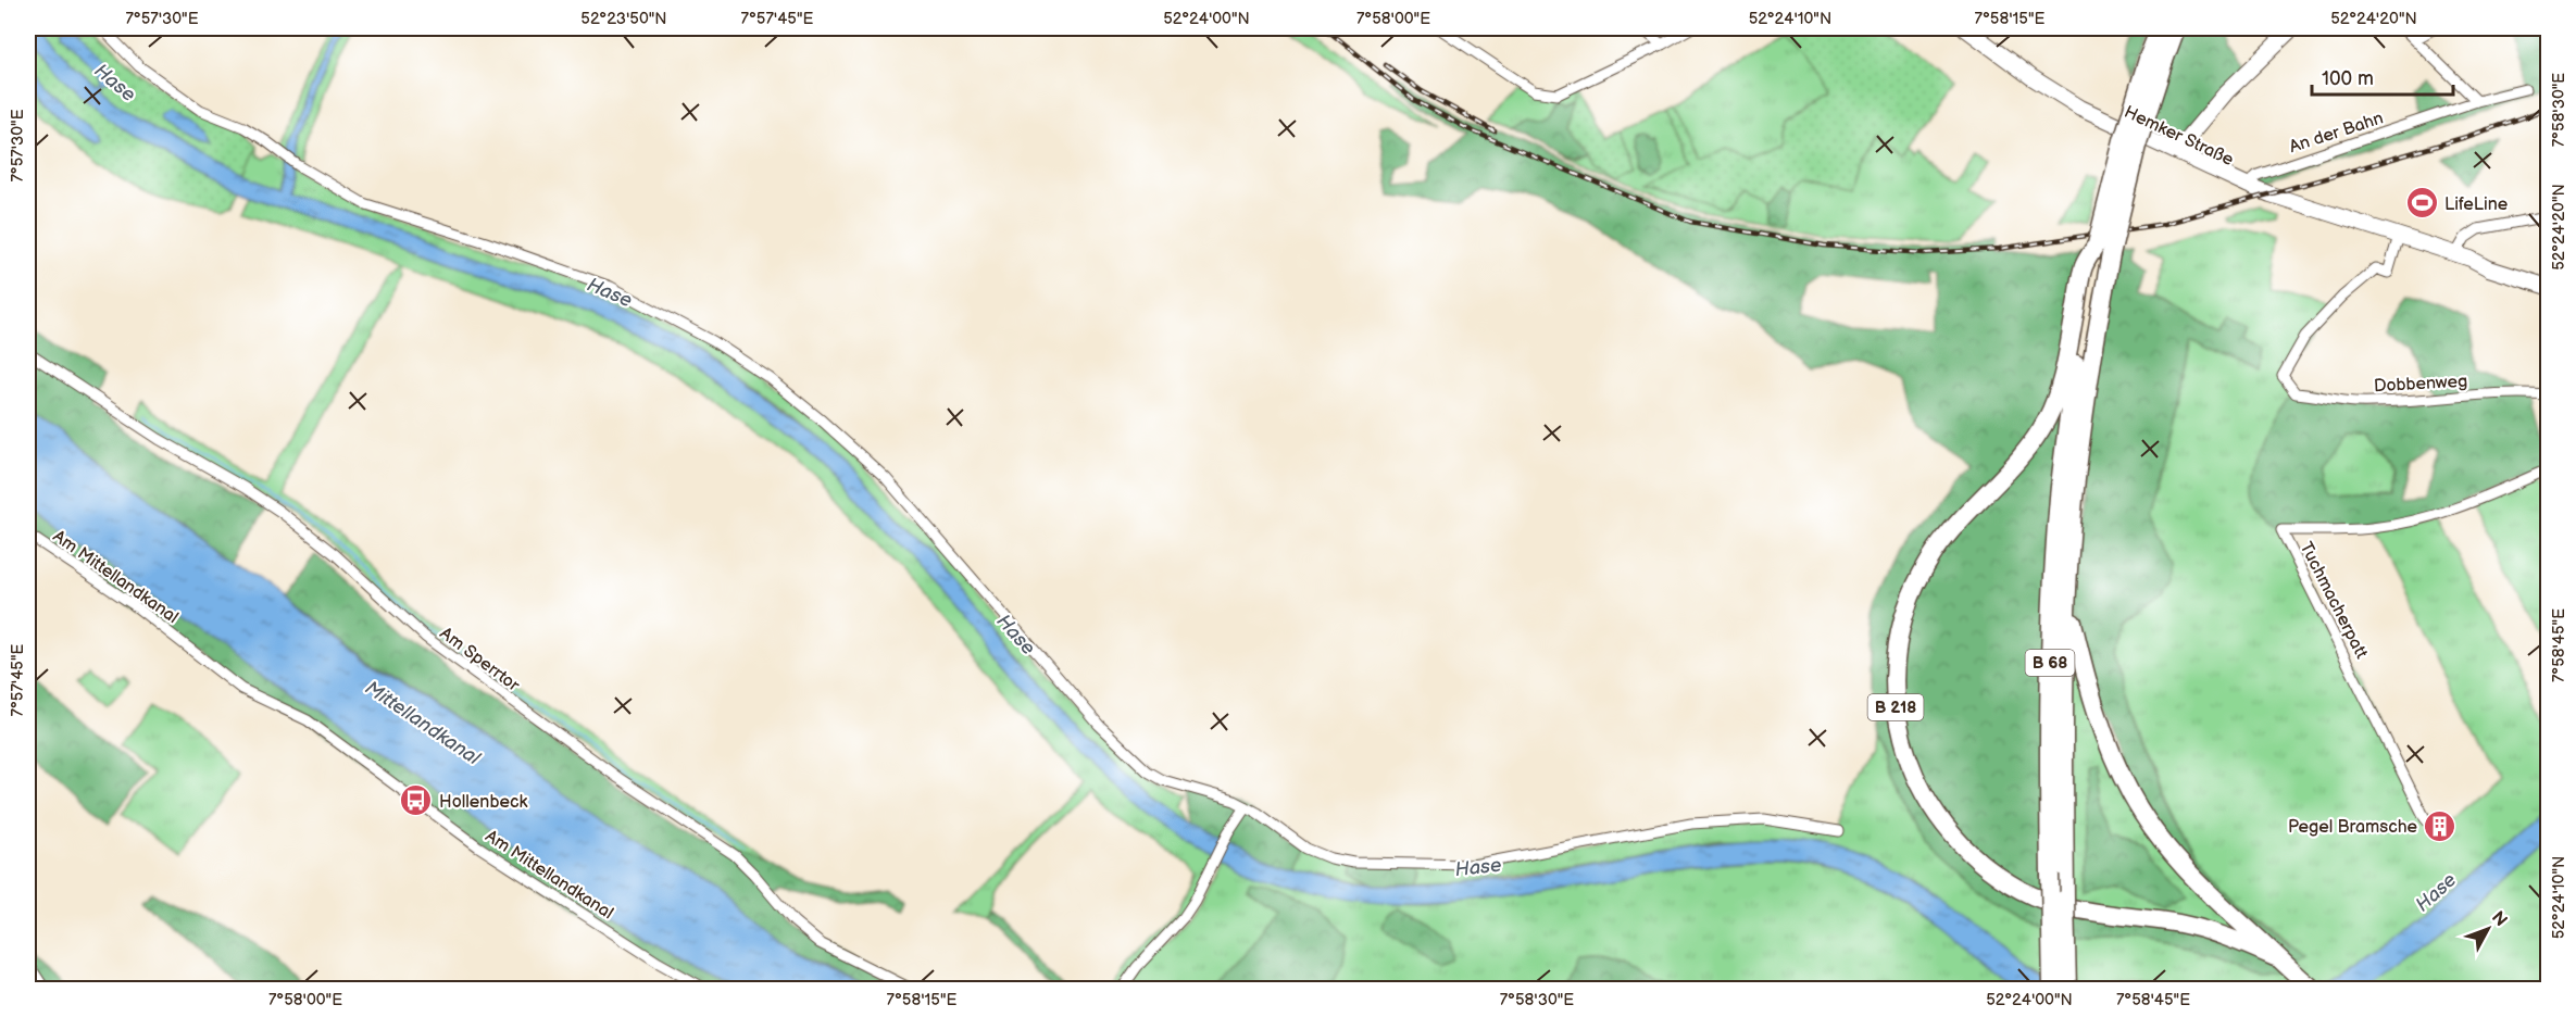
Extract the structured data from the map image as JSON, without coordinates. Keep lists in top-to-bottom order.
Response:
{
  "streets": {
    "highway": ["B 68", "B 218"],
    "main road": ["Hemker Straße"],
    "street": [
      "An der Bahn",
      "Dobbenweg",
      "Am Mittellandkanal",
      "Tuchmacherpatt",
      "Am Sperrtor"
    ]
  },
  "crossings": [
    ["An der Bahn", "Hemker Straße"],
    ["Hemker Straße", "Dobbenweg"],
    ["B 68", "B 218"]
  ],
  "water": ["Hase", "Mittellandkanal"],
  "places": {
    "sports": ["LifeLine"],
    "bus stop": ["Hollenbeck"],
    "building": ["Pegel Bramsche"]
  },
  "scale_bar": "100 m",
  "north": "top right",
  "coordinates": [
    "7°57'30\"E",
    "52°23'50\"N",
    "7°57'45\"E",
    "52°24'00\"N",
    "7°58'00\"E",
    "52°24'10\"N",
    "7°58'15\"E",
    "52°24'20\"N",
    "7°58'30\"E",
    "7°58'45\"E"
  ]
}
